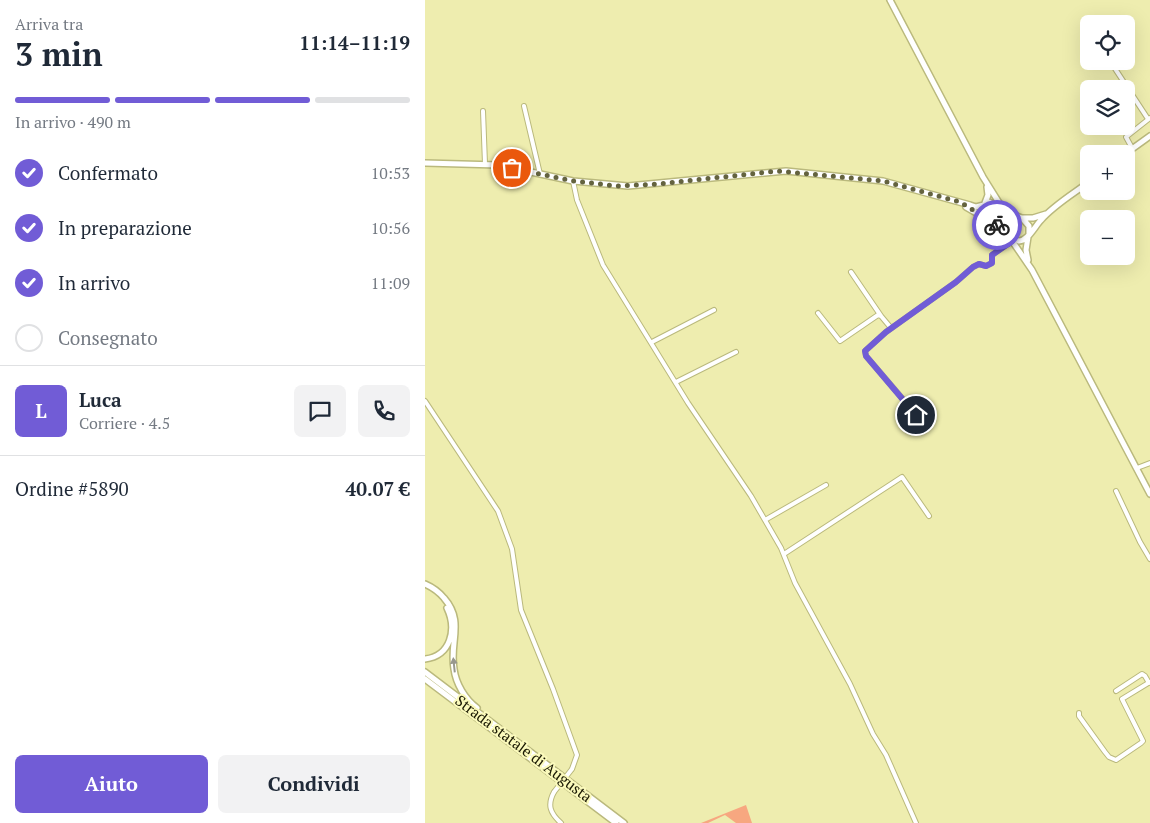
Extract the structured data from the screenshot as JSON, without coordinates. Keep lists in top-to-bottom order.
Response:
{
  "streets": {
    "main road": ["Strada statale di Augusta"]
  },
  "page": {
    "heading": ["3 min", "Arriva tra", "11:14–11:19"],
    "panel": [
      "Luca",
      "Corriere · 4.5",
      "Ordine #5890",
      "40.07 €"
    ],
    "map_buttons": ["+", "−"],
    "bar": "In arrivo · 490 m",
    "list": [
      ["Confermato", "10:53"],
      ["In preparazione", "10:56"],
      ["In arrivo", "11:09"],
      "Consegnato"
    ],
    "round": "L",
    "buttons": ["Aiuto", "Condividi"]
  }
}
